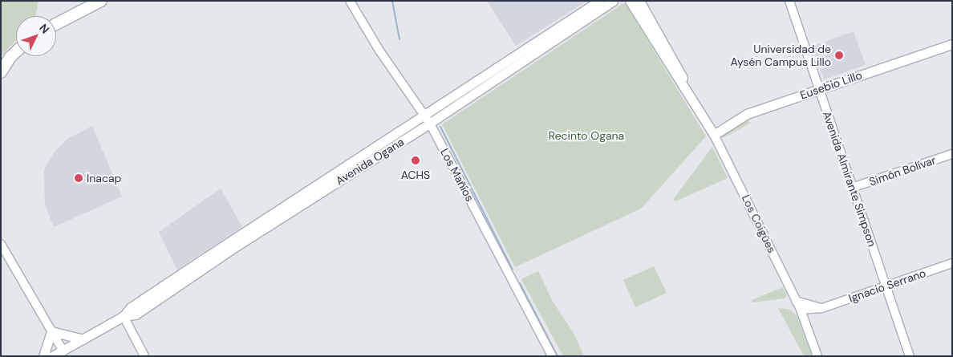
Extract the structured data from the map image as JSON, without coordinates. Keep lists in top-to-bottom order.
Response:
{
  "streets": {
    "main road": ["Eusebio Lillo", "Avenida Ogana", "Los Coigües"],
    "street": [
      "Simón Bolívar",
      "Los Mañíos",
      "Avenida Almirante Simpson",
      "Ignacio Serrano"
    ]
  },
  "crossings": [
    ["Eusebio Lillo", "Avenida Almirante Simpson"],
    ["Eusebio Lillo", "Los Coigües"],
    ["Avenida Ogana", "Los Mañíos"],
    ["Simón Bolívar", "Avenida Almirante Simpson"],
    ["Avenida Almirante Simpson", "Ignacio Serrano"],
    ["Los Coigües", "Ignacio Serrano"]
  ],
  "parks": ["Recinto Ogana"],
  "places": ["Universidad de Aysén Campus Lillo", "ACHS", "Inacap"],
  "north": "top right"
}
